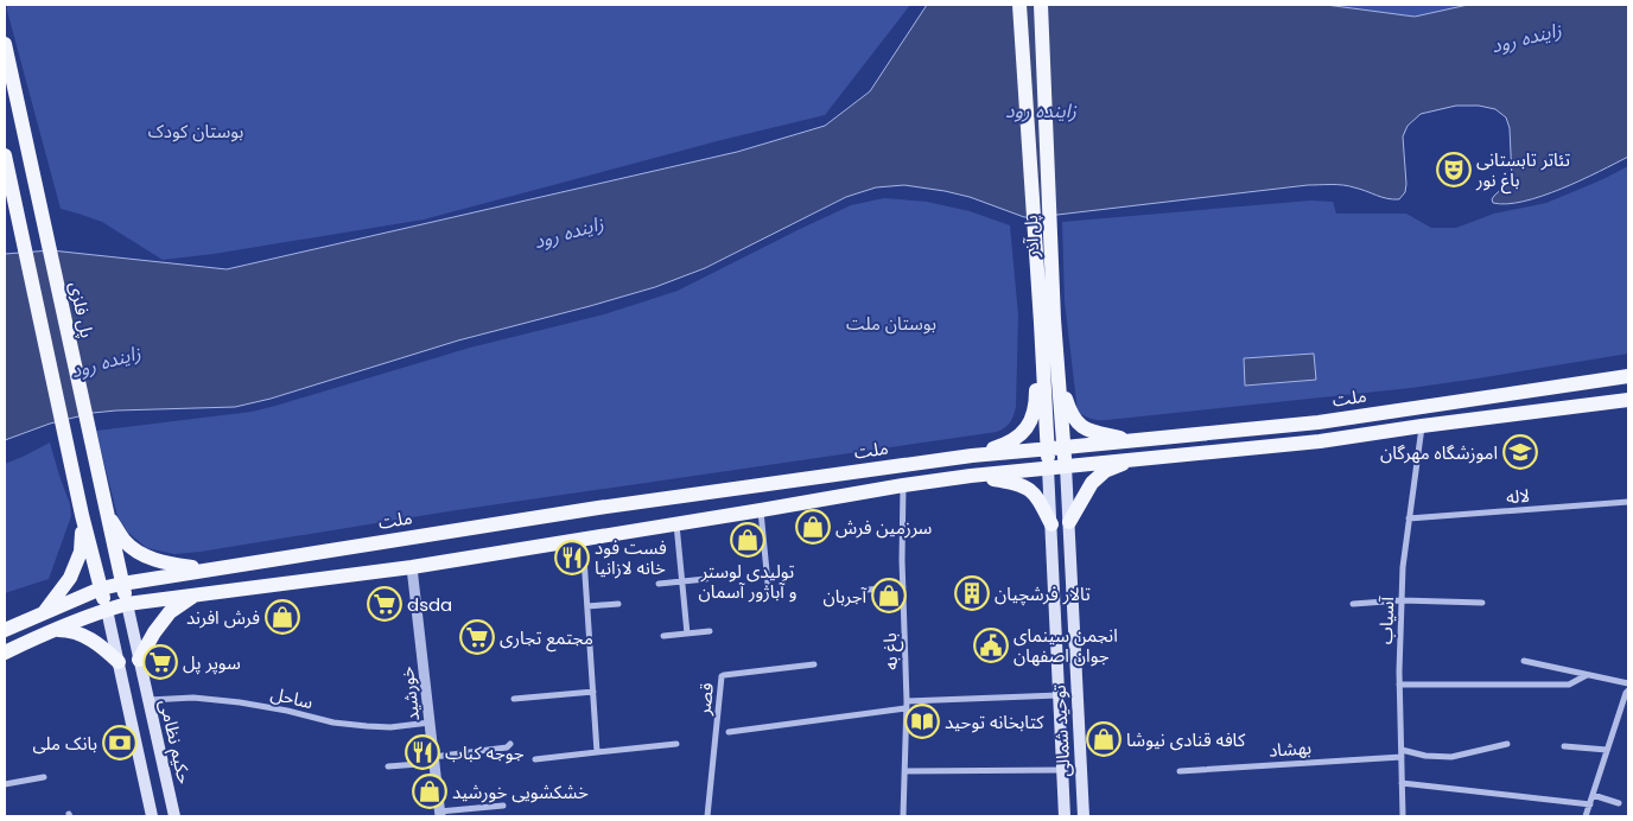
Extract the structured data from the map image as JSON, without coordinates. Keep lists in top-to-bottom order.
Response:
{
  "streets": {
    "main road": [
      "پل آذر",
      "پل فلزی",
      "ملت",
      "توحید شمالی",
      "حکیم نظامی"
    ],
    "street": [
      "لاله",
      "آسیاب",
      "باغ به",
      "خورشید",
      "ساحل",
      "قصر",
      "بهشاد"
    ]
  },
  "crossings": [
    ["پل آذر", "ملت"],
    ["پل آذر", "توحید شمالی"],
    ["پل فلزی", "ملت"],
    ["پل فلزی", "حکیم نظامی"],
    ["لاله", "آسیاب"],
    ["آسیاب", "بهشاد"],
    ["خورشید", "ساحل"],
    ["ساحل", "حکیم نظامی"]
  ],
  "water": ["زاینده رود"],
  "parks": ["بوستان کودک", "بوستان ملت"],
  "places": {
    "theatre": ["تئاتر تابستانی باغ نور"],
    "school or university": ["اموزشگاه مهرگان"],
    "shop": [
      "سرزمین فرش",
      "تولیدی لوستر و آباژور آسمان",
      "آجربان",
      "فرش افرند",
      "کافه قنادی نیوشا",
      "خشکشویی خورشید"
    ],
    "restaurant": ["فست فود خانه لازانیا", "جوجه کباب"],
    "building": ["تالار فرشچیان"],
    "supermarket": ["dsda", "مجتمع تجاری", "سوپر پل"],
    "public building": ["انجمن سینمای جوان اصفهان"],
    "library": ["کتابخانه توحید"],
    "bank": ["بانک ملی"]
  }
}
